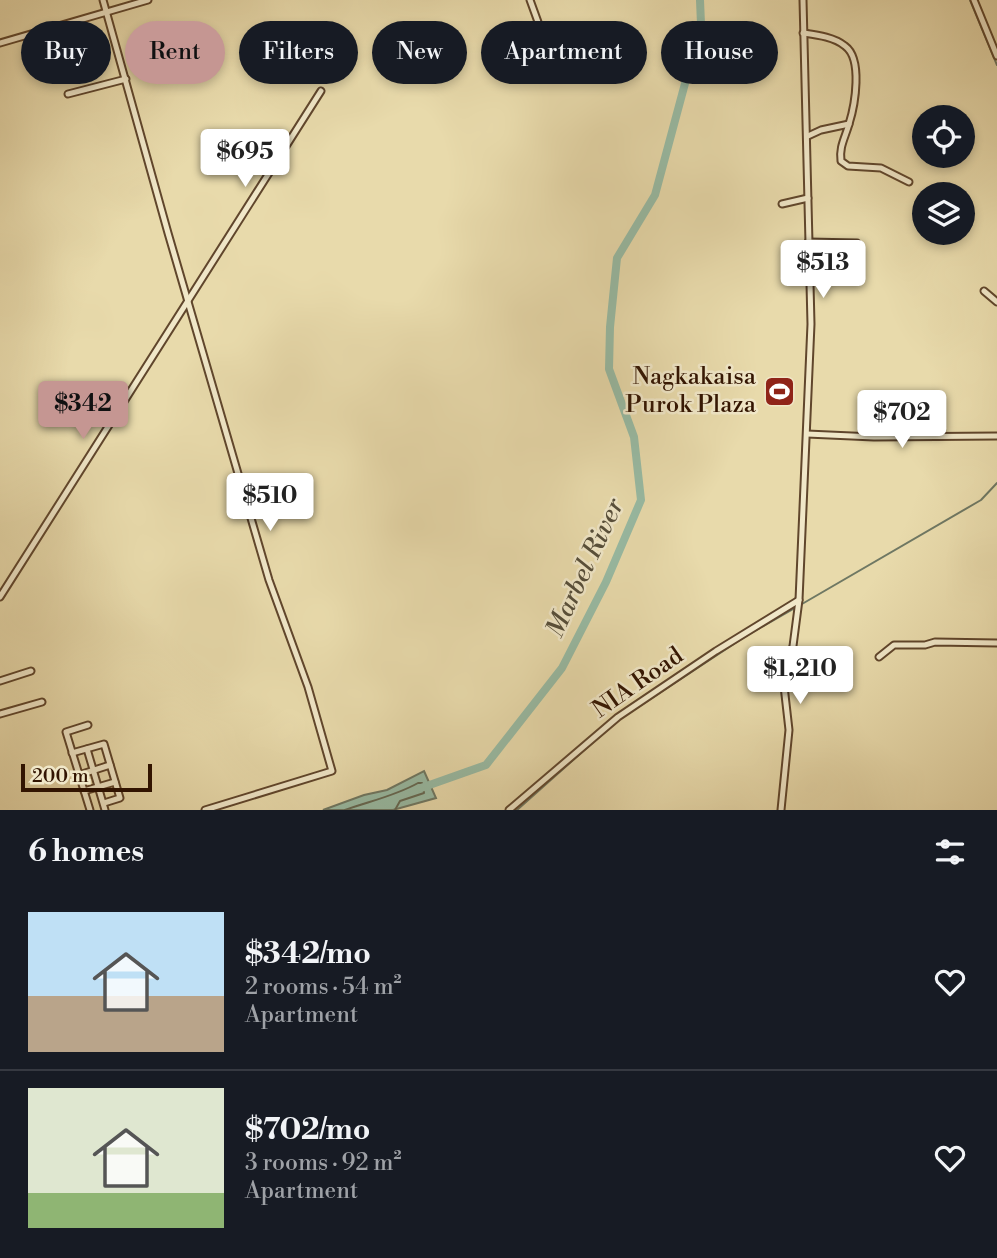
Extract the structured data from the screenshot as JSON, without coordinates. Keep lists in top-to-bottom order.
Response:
{
  "streets": {
    "street": ["NIA Road"]
  },
  "water": ["Marbel River"],
  "places": {
    "sports": ["Nagkakaisa Purok Plaza"]
  },
  "scale_bar": "200 m",
  "page": {
    "chip": [
      "Buy",
      "Rent",
      "Filters",
      "New",
      "Apartment",
      "House"
    ],
    "price": [
      "$695",
      "$513",
      "$342",
      "$702",
      "$510",
      "$1,210"
    ],
    "scale": "200 m",
    "heading": "6 homes",
    "list": [
      {
        "name": "$342/mo",
        "note": "2 rooms · 54 m² · Apartment"
      },
      {
        "name": "$702/mo",
        "note": "3 rooms · 92 m² · Apartment"
      }
    ]
  }
}
